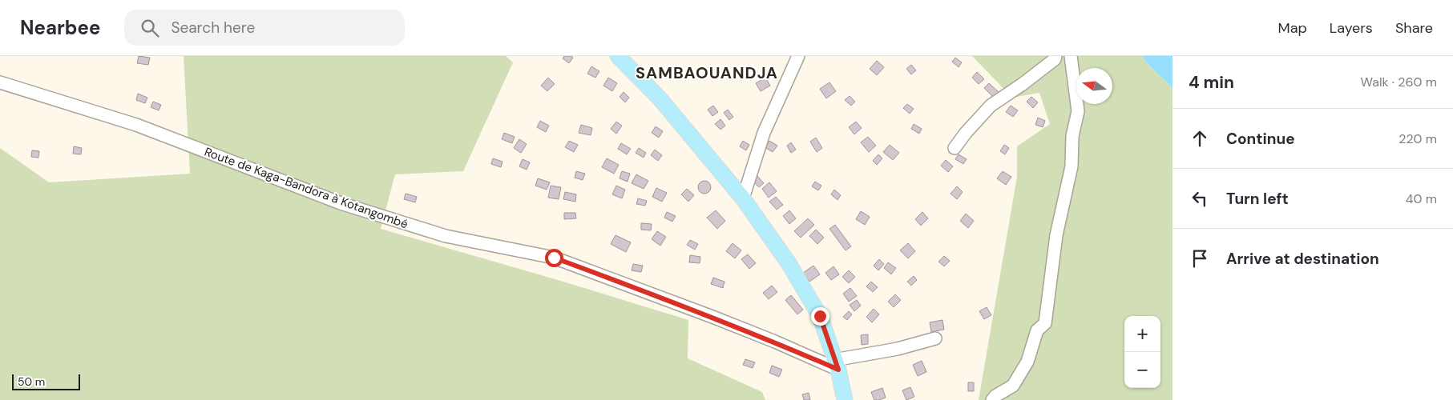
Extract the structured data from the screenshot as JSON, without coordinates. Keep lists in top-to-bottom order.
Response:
{
  "streets": {
    "street": ["Route de Kaga-Bandora à Kotangombé"]
  },
  "districts": ["SAMBAOUANDJA"],
  "scale_bar": "50 m",
  "north": "left",
  "page": {
    "header": "Nearbee",
    "search": "Search here",
    "nav": ["Map", "Layers", "Share"],
    "heading": ["4 min", "Walk · 260 m"],
    "list": [
      ["Continue", "220 m"],
      ["Turn left", "40 m"],
      "Arrive at destination"
    ],
    "map_buttons": ["+", "−"],
    "scale": "50 m"
  }
}
